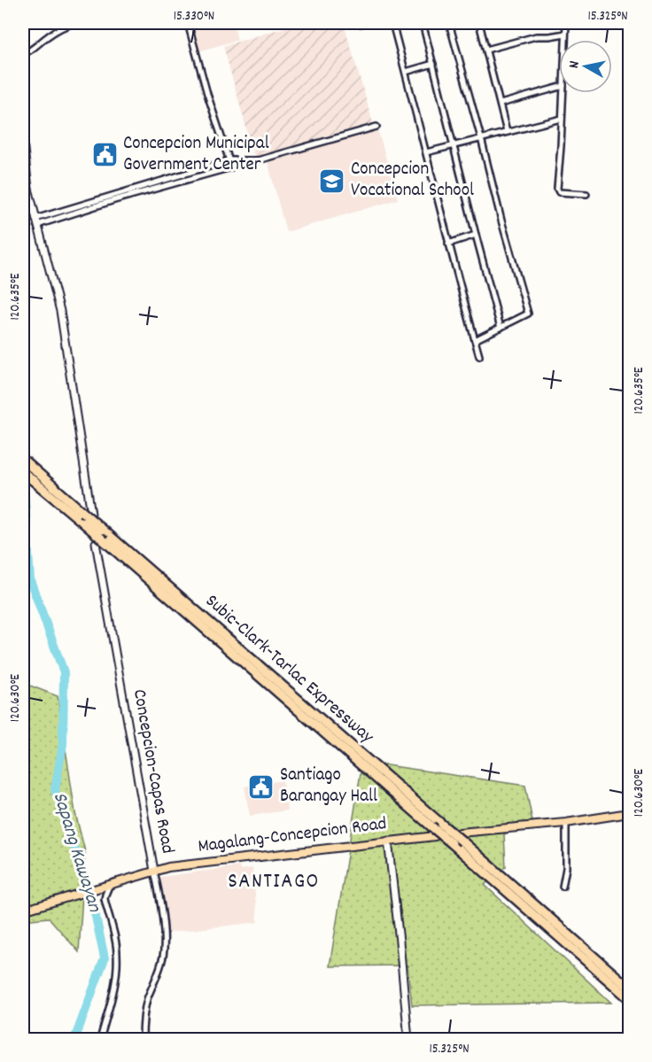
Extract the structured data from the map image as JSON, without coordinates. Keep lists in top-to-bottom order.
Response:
{
  "streets": {
    "highway": ["Subic-Clark-Tarlac Expressway"],
    "main road": ["Concepcion-Capas Road", "Magalang-Concepcion Road"]
  },
  "crossings": [
    ["Subic-Clark-Tarlac Expressway", "Concepcion-Capas Road"],
    ["Concepcion-Capas Road", "Magalang-Concepcion Road"]
  ],
  "districts": ["SANTIAGO"],
  "water": ["Sapang Kawayan"],
  "places": {
    "public building": ["Concepcion Municipal Government Center", "Santiago Barangay Hall"],
    "school or university": ["Concepcion Vocational School"]
  },
  "north": "left",
  "coordinates": [
    "15.330°N",
    "15.325°N",
    "120.635°E",
    "120.630°E"
  ]
}
